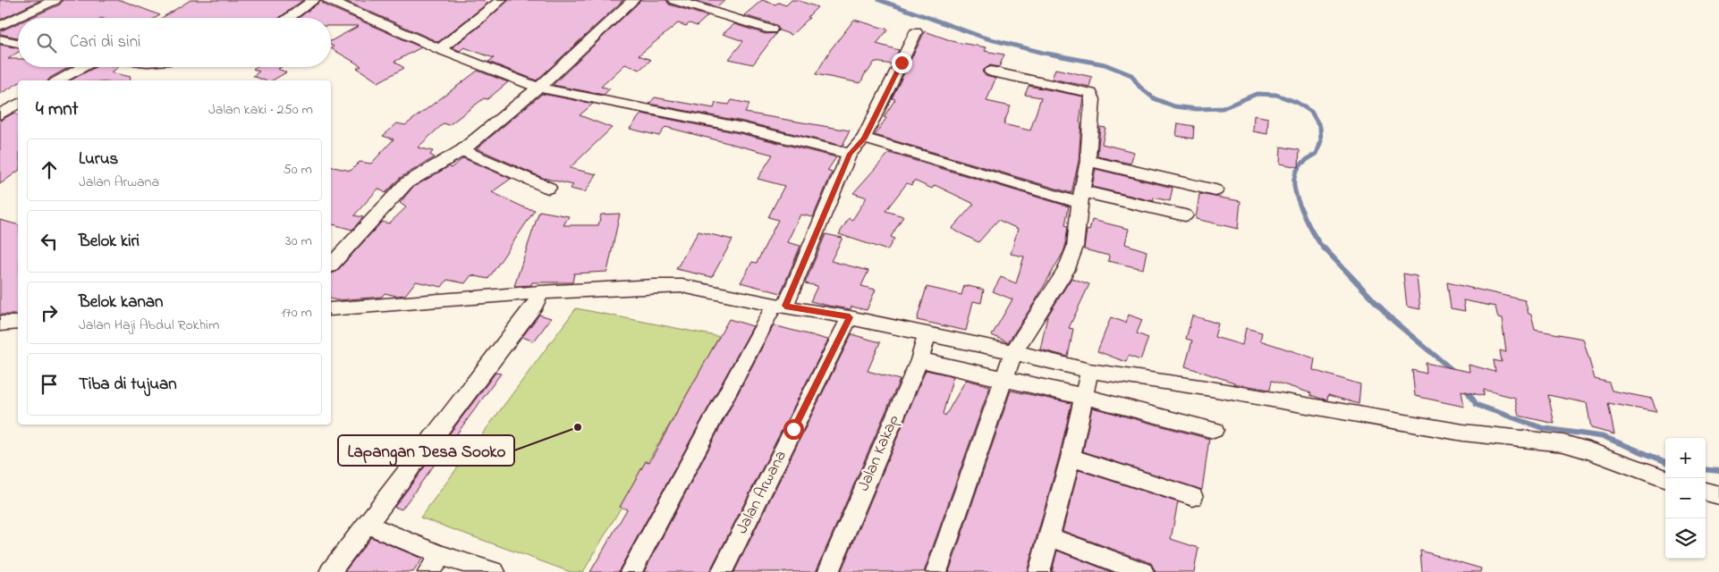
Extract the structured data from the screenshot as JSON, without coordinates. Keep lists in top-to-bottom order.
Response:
{
  "streets": {
    "street": ["Jalan Kakap", "Jalan Arwana"]
  },
  "places": ["Lapangan Desa Sooko"],
  "page": {
    "search": "Cari di sini",
    "heading": ["4 mnt", "Jalan kaki · 250 m"],
    "list": [
      ["Lurus", "Jalan Arwana", "50 m"],
      ["Belok kiri", "30 m"],
      ["Belok kanan", "Jalan Haji Abdul Rokhim", "170 m"],
      "Tiba di tujuan"
    ],
    "map_buttons": ["+", "−"]
  }
}
